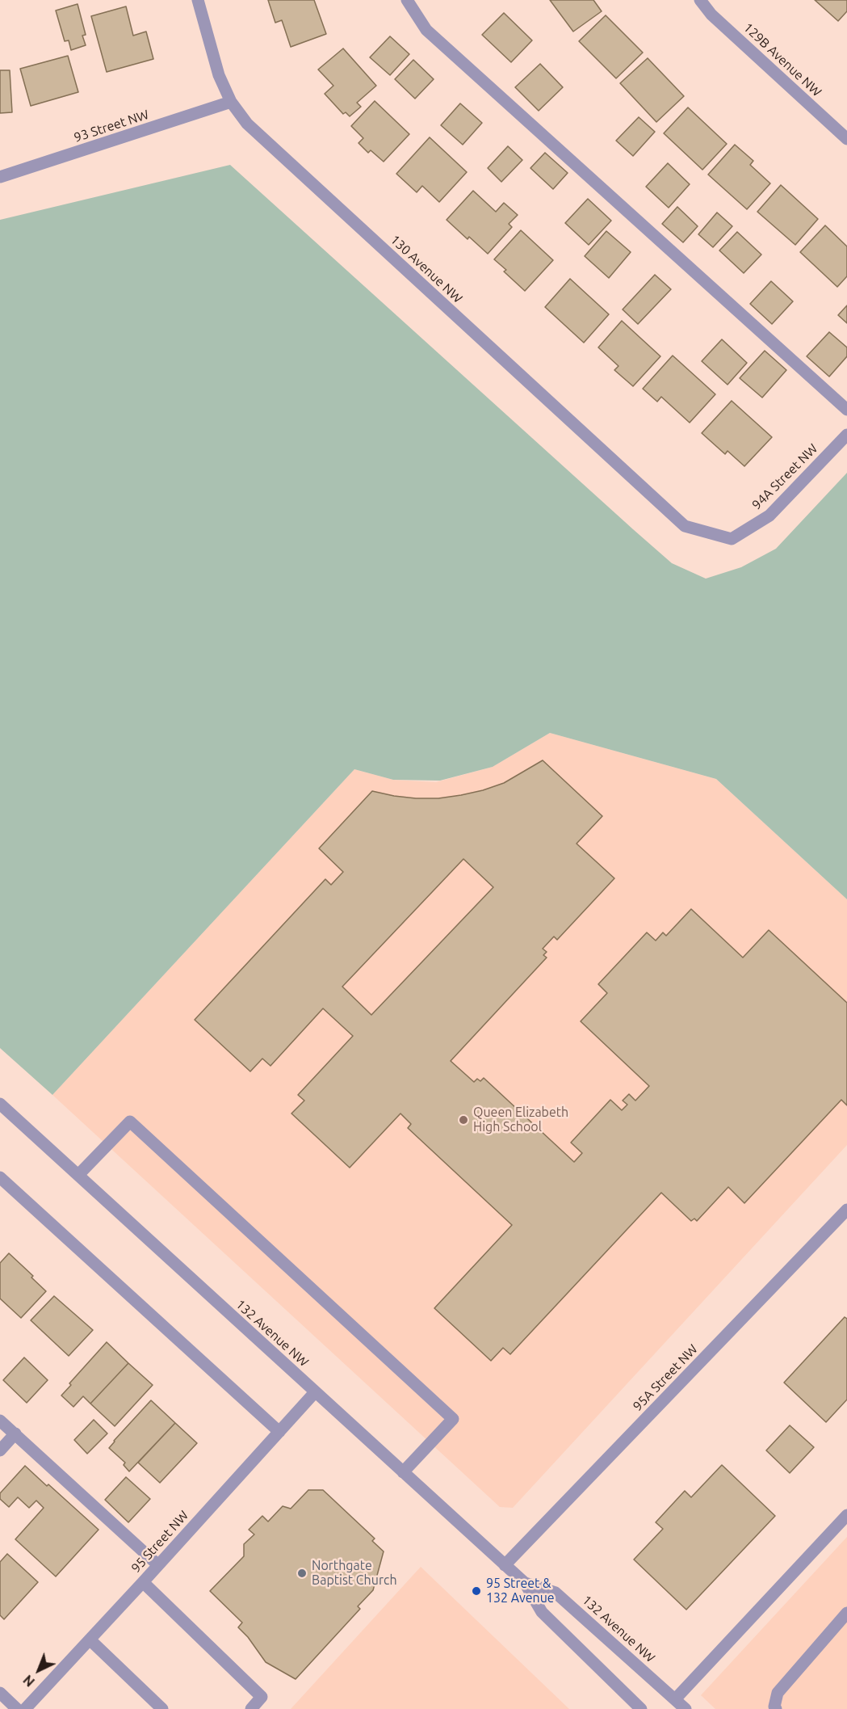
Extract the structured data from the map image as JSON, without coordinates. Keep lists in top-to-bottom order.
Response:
{
  "streets": {
    "street": [
      "129B Avenue NW",
      "93 Street NW",
      "130 Avenue NW",
      "94A Street NW",
      "132 Avenue NW",
      "95A Street NW",
      "95 Street NW"
    ]
  },
  "crossings": [
    ["93 Street NW", "130 Avenue NW"],
    ["130 Avenue NW", "94A Street NW"],
    ["132 Avenue NW", "95A Street NW"],
    ["132 Avenue NW", "95 Street NW"]
  ],
  "places": ["Queen Elizabeth High School", "Northgate Baptist Church", "95 Street & 132 Avenue"],
  "north": "bottom left"
}
